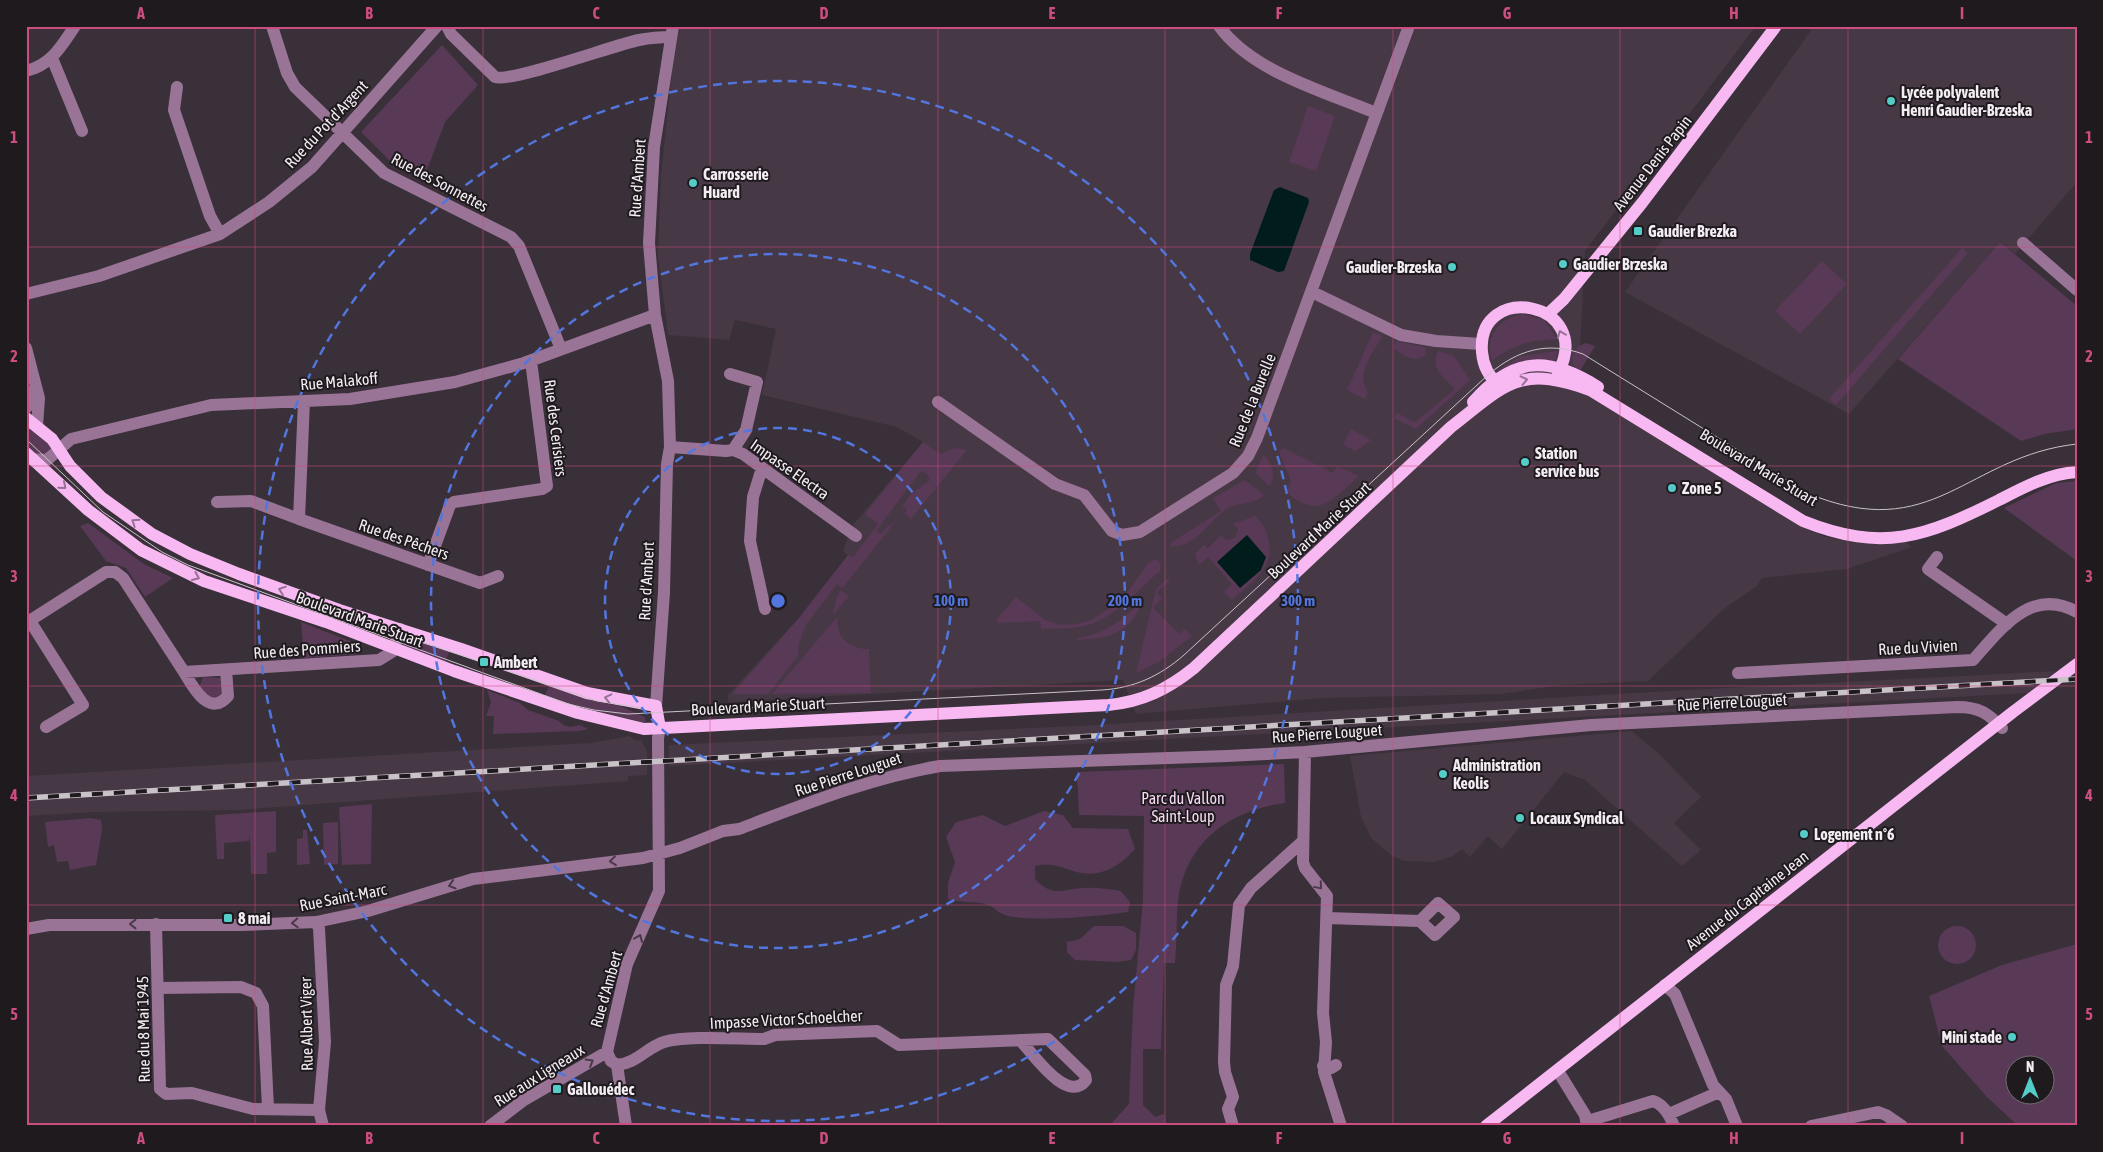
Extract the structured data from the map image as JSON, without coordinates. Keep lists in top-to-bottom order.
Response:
{
  "streets": {
    "main road": [
      "Avenue Denis Papin",
      "Rue d'Ambert",
      "Boulevard Marie Stuart",
      "Avenue du Capitaine Jean"
    ],
    "street": [
      "Rue du Pot d'Argent",
      "Rue des Sonnettes",
      "Rue Malakoff",
      "Rue de la Burelle",
      "Rue des Cerisiers",
      "Impasse Electra",
      "Rue des Pêchers",
      "Rue du Vivien",
      "Rue des Pommiers",
      "Rue Pierre Louguet",
      "Rue Saint-Marc",
      "Impasse Victor Schoelcher",
      "Rue Albert Viger",
      "Rue du 8 Mai 1945",
      "Rue aux Ligneaux"
    ]
  },
  "crossings": [
    ["Rue du Pot d'Argent", "Rue des Sonnettes"],
    ["Rue d'Ambert", "Rue Malakoff"],
    ["Rue d'Ambert", "Boulevard Marie Stuart"],
    ["Rue d'Ambert", "Impasse Electra"],
    ["Rue d'Ambert", "Rue Pierre Louguet"],
    ["Rue d'Ambert", "Rue Saint-Marc"],
    ["Rue d'Ambert", "Impasse Victor Schoelcher"],
    ["Rue d'Ambert", "Rue aux Ligneaux"],
    ["Rue des Sonnettes", "Rue Malakoff"],
    ["Rue Malakoff", "Rue des Cerisiers"],
    ["Rue Malakoff", "Boulevard Marie Stuart"],
    ["Rue des Cerisiers", "Rue des Pêchers"],
    ["Boulevard Marie Stuart", "Rue des Pommiers"],
    ["Rue Pierre Louguet", "Rue Saint-Marc"],
    ["Rue Pierre Louguet", "Avenue du Capitaine Jean"],
    ["Rue Saint-Marc", "Rue Albert Viger"],
    ["Rue Saint-Marc", "Rue du 8 Mai 1945"],
    ["Rue Albert Viger", "Rue du 8 Mai 1945"]
  ],
  "one_way": ["Rue Saint-Marc", "Rue aux Ligneaux"],
  "parks": ["Parc du Vallon Saint-Loup"],
  "places": {
    "other": [
      "Lycée polyvalent Henri Gaudier-Brzeska",
      "Carrosserie Huard",
      "Gaudier Brzeska",
      "Gaudier-Brzeska",
      "Station service bus",
      "Zone 5",
      "Administration Keolis",
      "Locaux Syndical",
      "Logement n°6",
      "Mini stade"
    ],
    "transit": [
      "Gaudier Brezka",
      "Ambert",
      "8 mai",
      "Gallouédec"
    ]
  },
  "north": "top",
  "grid": {
    "columns": [
      "A",
      "B",
      "C",
      "D",
      "E",
      "F",
      "G",
      "H",
      "I"
    ],
    "rows": [
      "1",
      "2",
      "3",
      "4",
      "5"
    ]
  },
  "rings": ["100 m", "200 m", "300 m"]
}
